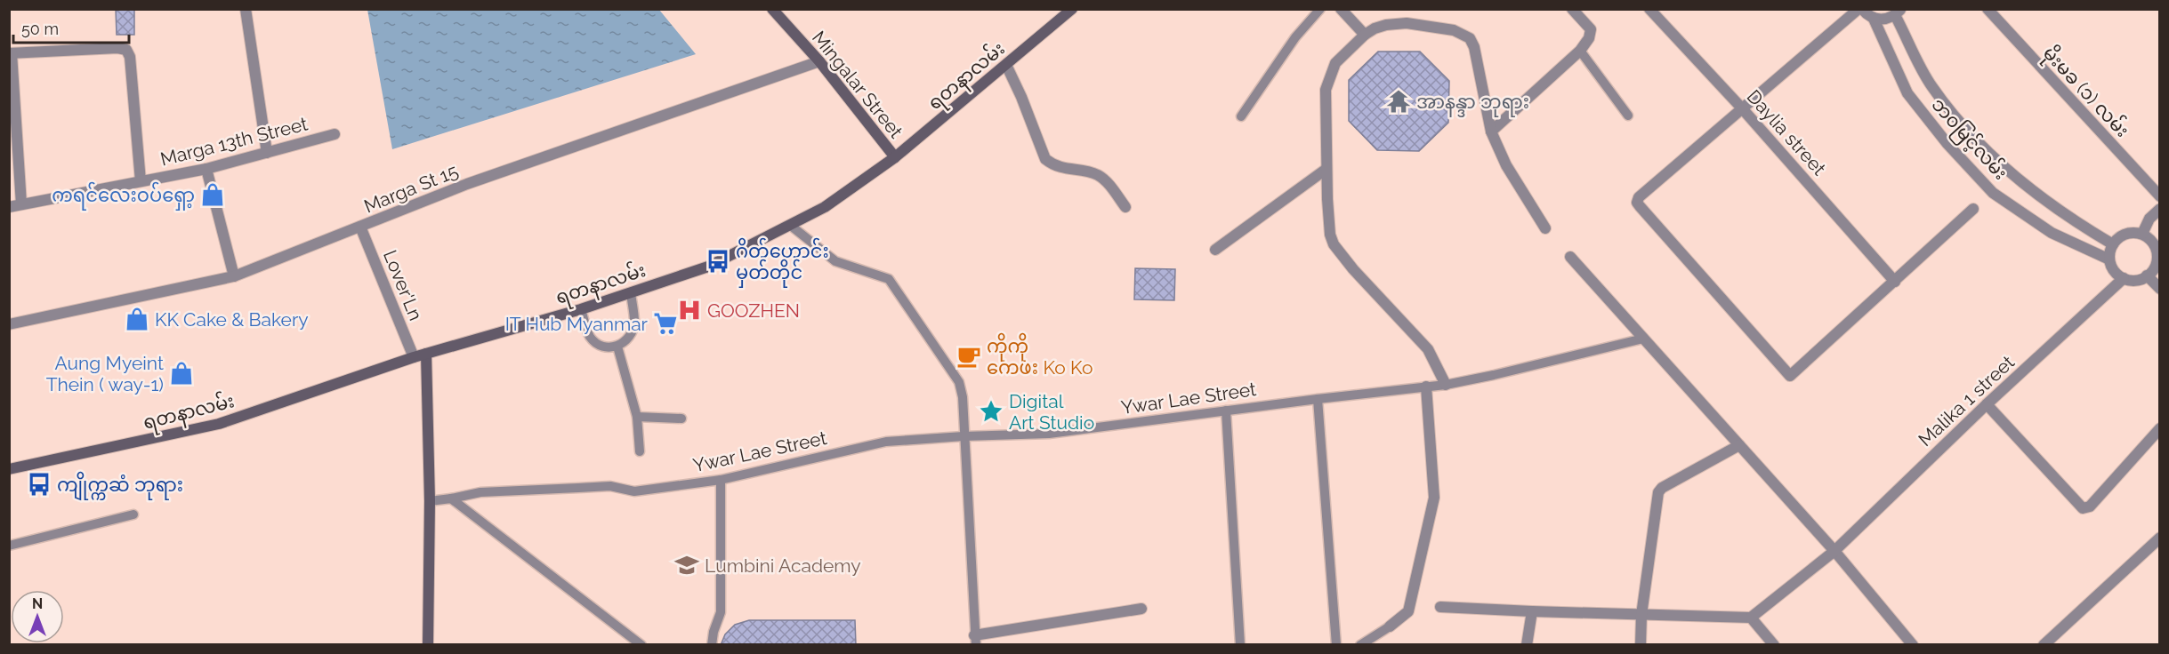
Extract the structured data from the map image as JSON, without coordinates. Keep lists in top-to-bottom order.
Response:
{
  "streets": {
    "main road": ["ရတနာလမ်း", "Mingalar Street"],
    "street": [
      "မိုးမခ (၁) လမ်း",
      "Daylia street",
      "ဘ၀မြင့်လမ်း",
      "Marga 13th Street",
      "Marga St 15",
      "Lover'Ln",
      "Malika 1 street"
    ],
    "lane": ["Ywar Lae Street"]
  },
  "crossings": [
    ["ရတနာလမ်း", "Mingalar Street"],
    ["ရတနာလမ်း", "Lover'Ln"],
    ["Mingalar Street", "Marga St 15"],
    ["ဘ၀မြင့်လမ်း", "Malika 1 street"],
    ["Marga St 15", "Lover'Ln"]
  ],
  "places": {
    "temple": ["အာနန္ဒာ ဘုရား"],
    "shop": ["ကရင်လေးဝပ်ရှော့", "KK Cake & Bakery", "Aung Myeint Thein ( way-1)"],
    "bus stop": ["ဂိတ်ဟောင်း မှတ်တိုင်", "ကျိုက္ကဆံ ဘုရား"],
    "hospital": ["GOOZHEN"],
    "supermarket": ["IT Hub Myanmar"],
    "cafe": ["ကိုကို ကေဖး Ko Ko"],
    "place": ["Digital Art Studio"],
    "school or university": ["Lumbini Academy"]
  },
  "scale_bar": "50 m",
  "north": "top"
}
